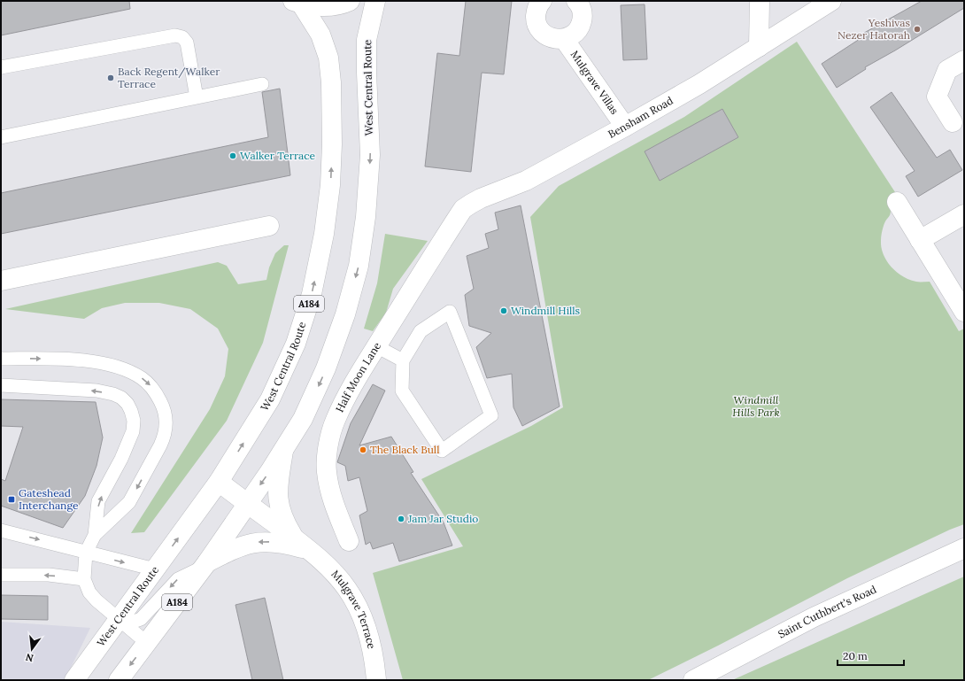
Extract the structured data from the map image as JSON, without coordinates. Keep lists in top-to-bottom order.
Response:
{
  "streets": {
    "main road": [
      "Mulgrave Villas",
      "West Central Route",
      "Bensham Road",
      "A184",
      "Half Moon Lane",
      "Mulgrave Terrace",
      "Saint Cuthbert's Road"
    ]
  },
  "crossings": [
    ["Mulgrave Villas", "Bensham Road"],
    ["West Central Route", "Mulgrave Terrace"],
    ["Bensham Road", "Half Moon Lane"]
  ],
  "parks": ["Windmill Hills Park"],
  "places": {
    "other": [
      "Yeshivas Nezer Hatorah",
      "Back Regent/Walker Terrace",
      "Walker Terrace",
      "Windmill Hills",
      "The Black Bull",
      "Jam Jar Studio"
    ],
    "transit": ["Gateshead Interchange"]
  },
  "scale_bar": "20 m",
  "north": "bottom"
}
